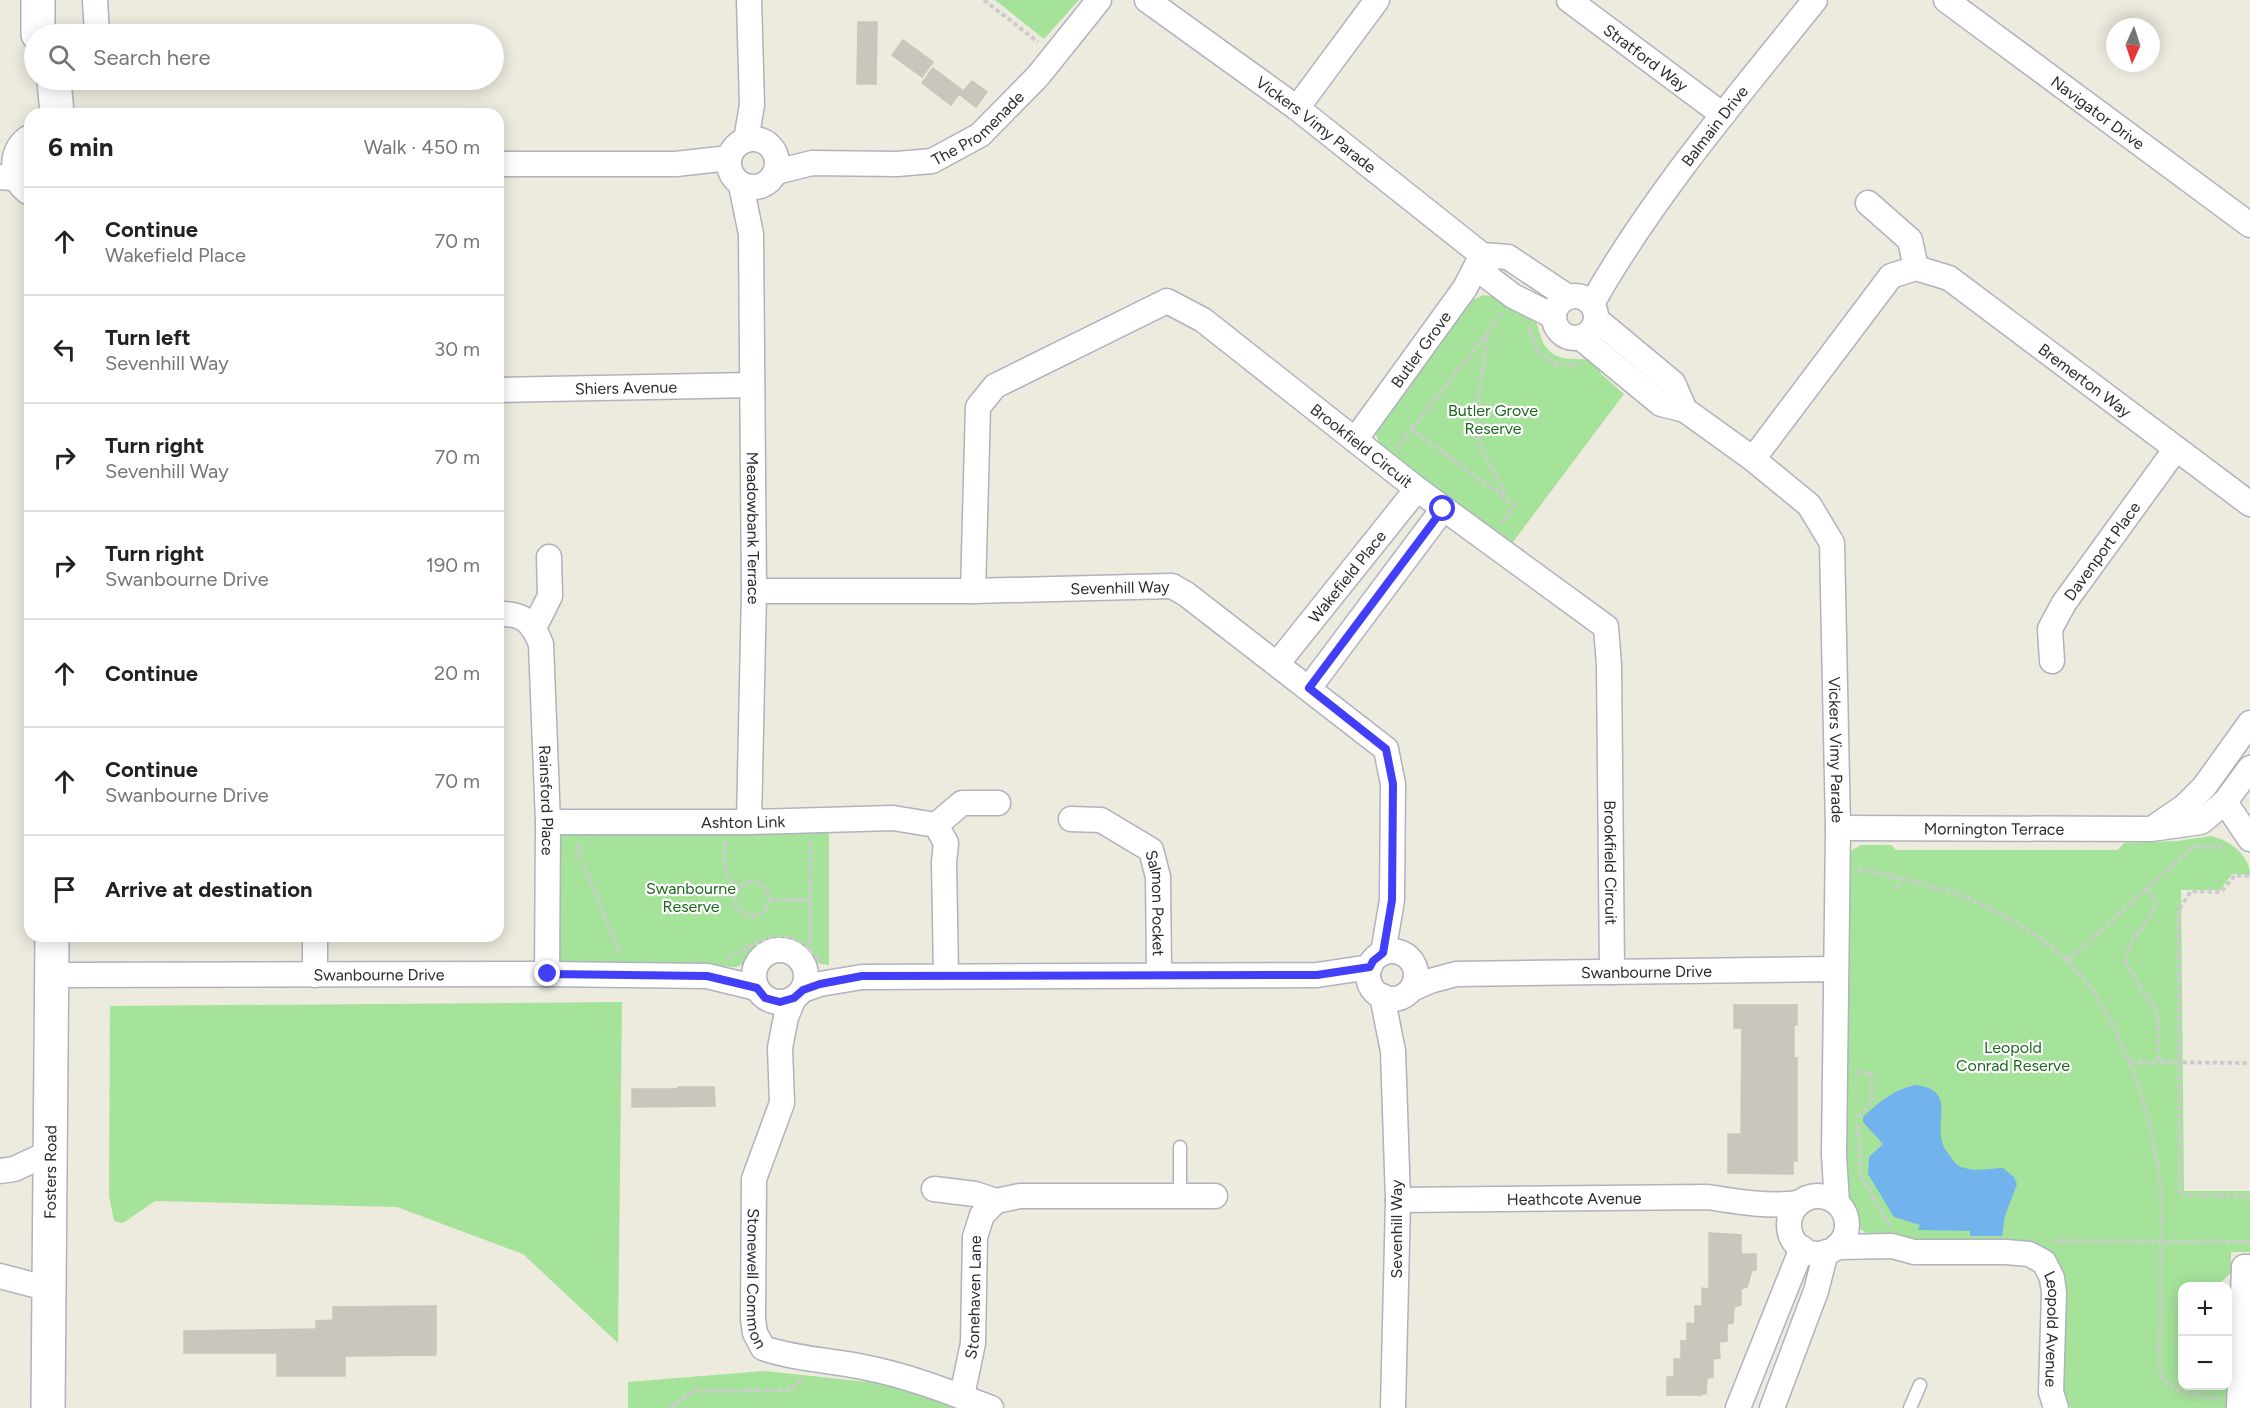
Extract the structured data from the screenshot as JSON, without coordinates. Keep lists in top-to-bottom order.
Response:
{
  "streets": {
    "main road": ["Fosters Road"],
    "street": [
      "Stratford Way",
      "Navigator Drive",
      "The Promenade",
      "Vickers Vimy Parade",
      "Balmain Drive",
      "Butler Grove",
      "Bremerton Way",
      "Shiers Avenue",
      "Brookfield Circuit",
      "Meadowbank Terrace",
      "Davenport Place",
      "Wakefield Place",
      "Sevenhill Way",
      "Rainsford Place",
      "Ashton Link",
      "Mornington Terrace",
      "Salmon Pocket",
      "Swanbourne Drive",
      "Heathcote Avenue",
      "Stonewell Common",
      "Stonehaven Lane",
      "Leopold Avenue"
    ]
  },
  "crossings": [
    ["Stratford Way", "Balmain Drive"],
    ["The Promenade", "Meadowbank Terrace"],
    ["Vickers Vimy Parade", "Balmain Drive"],
    ["Vickers Vimy Parade", "Butler Grove"],
    ["Vickers Vimy Parade", "Mornington Terrace"],
    ["Vickers Vimy Parade", "Swanbourne Drive"],
    ["Vickers Vimy Parade", "Heathcote Avenue"],
    ["Vickers Vimy Parade", "Leopold Avenue"],
    ["Butler Grove", "Brookfield Circuit"],
    ["Bremerton Way", "Davenport Place"],
    ["Shiers Avenue", "Meadowbank Terrace"],
    ["Brookfield Circuit", "Wakefield Place"],
    ["Brookfield Circuit", "Sevenhill Way"],
    ["Brookfield Circuit", "Swanbourne Drive"],
    ["Meadowbank Terrace", "Sevenhill Way"],
    ["Meadowbank Terrace", "Ashton Link"],
    ["Wakefield Place", "Sevenhill Way"],
    ["Sevenhill Way", "Swanbourne Drive"],
    ["Sevenhill Way", "Heathcote Avenue"],
    ["Rainsford Place", "Ashton Link"],
    ["Rainsford Place", "Swanbourne Drive"],
    ["Salmon Pocket", "Swanbourne Drive"],
    ["Swanbourne Drive", "Fosters Road"],
    ["Swanbourne Drive", "Stonewell Common"],
    ["Heathcote Avenue", "Leopold Avenue"],
    ["Stonewell Common", "Stonehaven Lane"]
  ],
  "parks": ["Butler Grove Reserve", "Swanbourne Reserve", "Leopold Conrad Reserve"],
  "north": "bottom",
  "page": {
    "search": "Search here",
    "heading": ["6 min", "Walk · 450 m"],
    "list": [
      ["Continue", "Wakefield Place", "70 m"],
      ["Turn left", "Sevenhill Way", "30 m"],
      ["Turn right", "Sevenhill Way", "70 m"],
      ["Turn right", "Swanbourne Drive", "190 m"],
      ["Continue", "20 m"],
      ["Continue", "Swanbourne Drive", "70 m"],
      "Arrive at destination"
    ],
    "map_buttons": ["+", "−"]
  }
}
